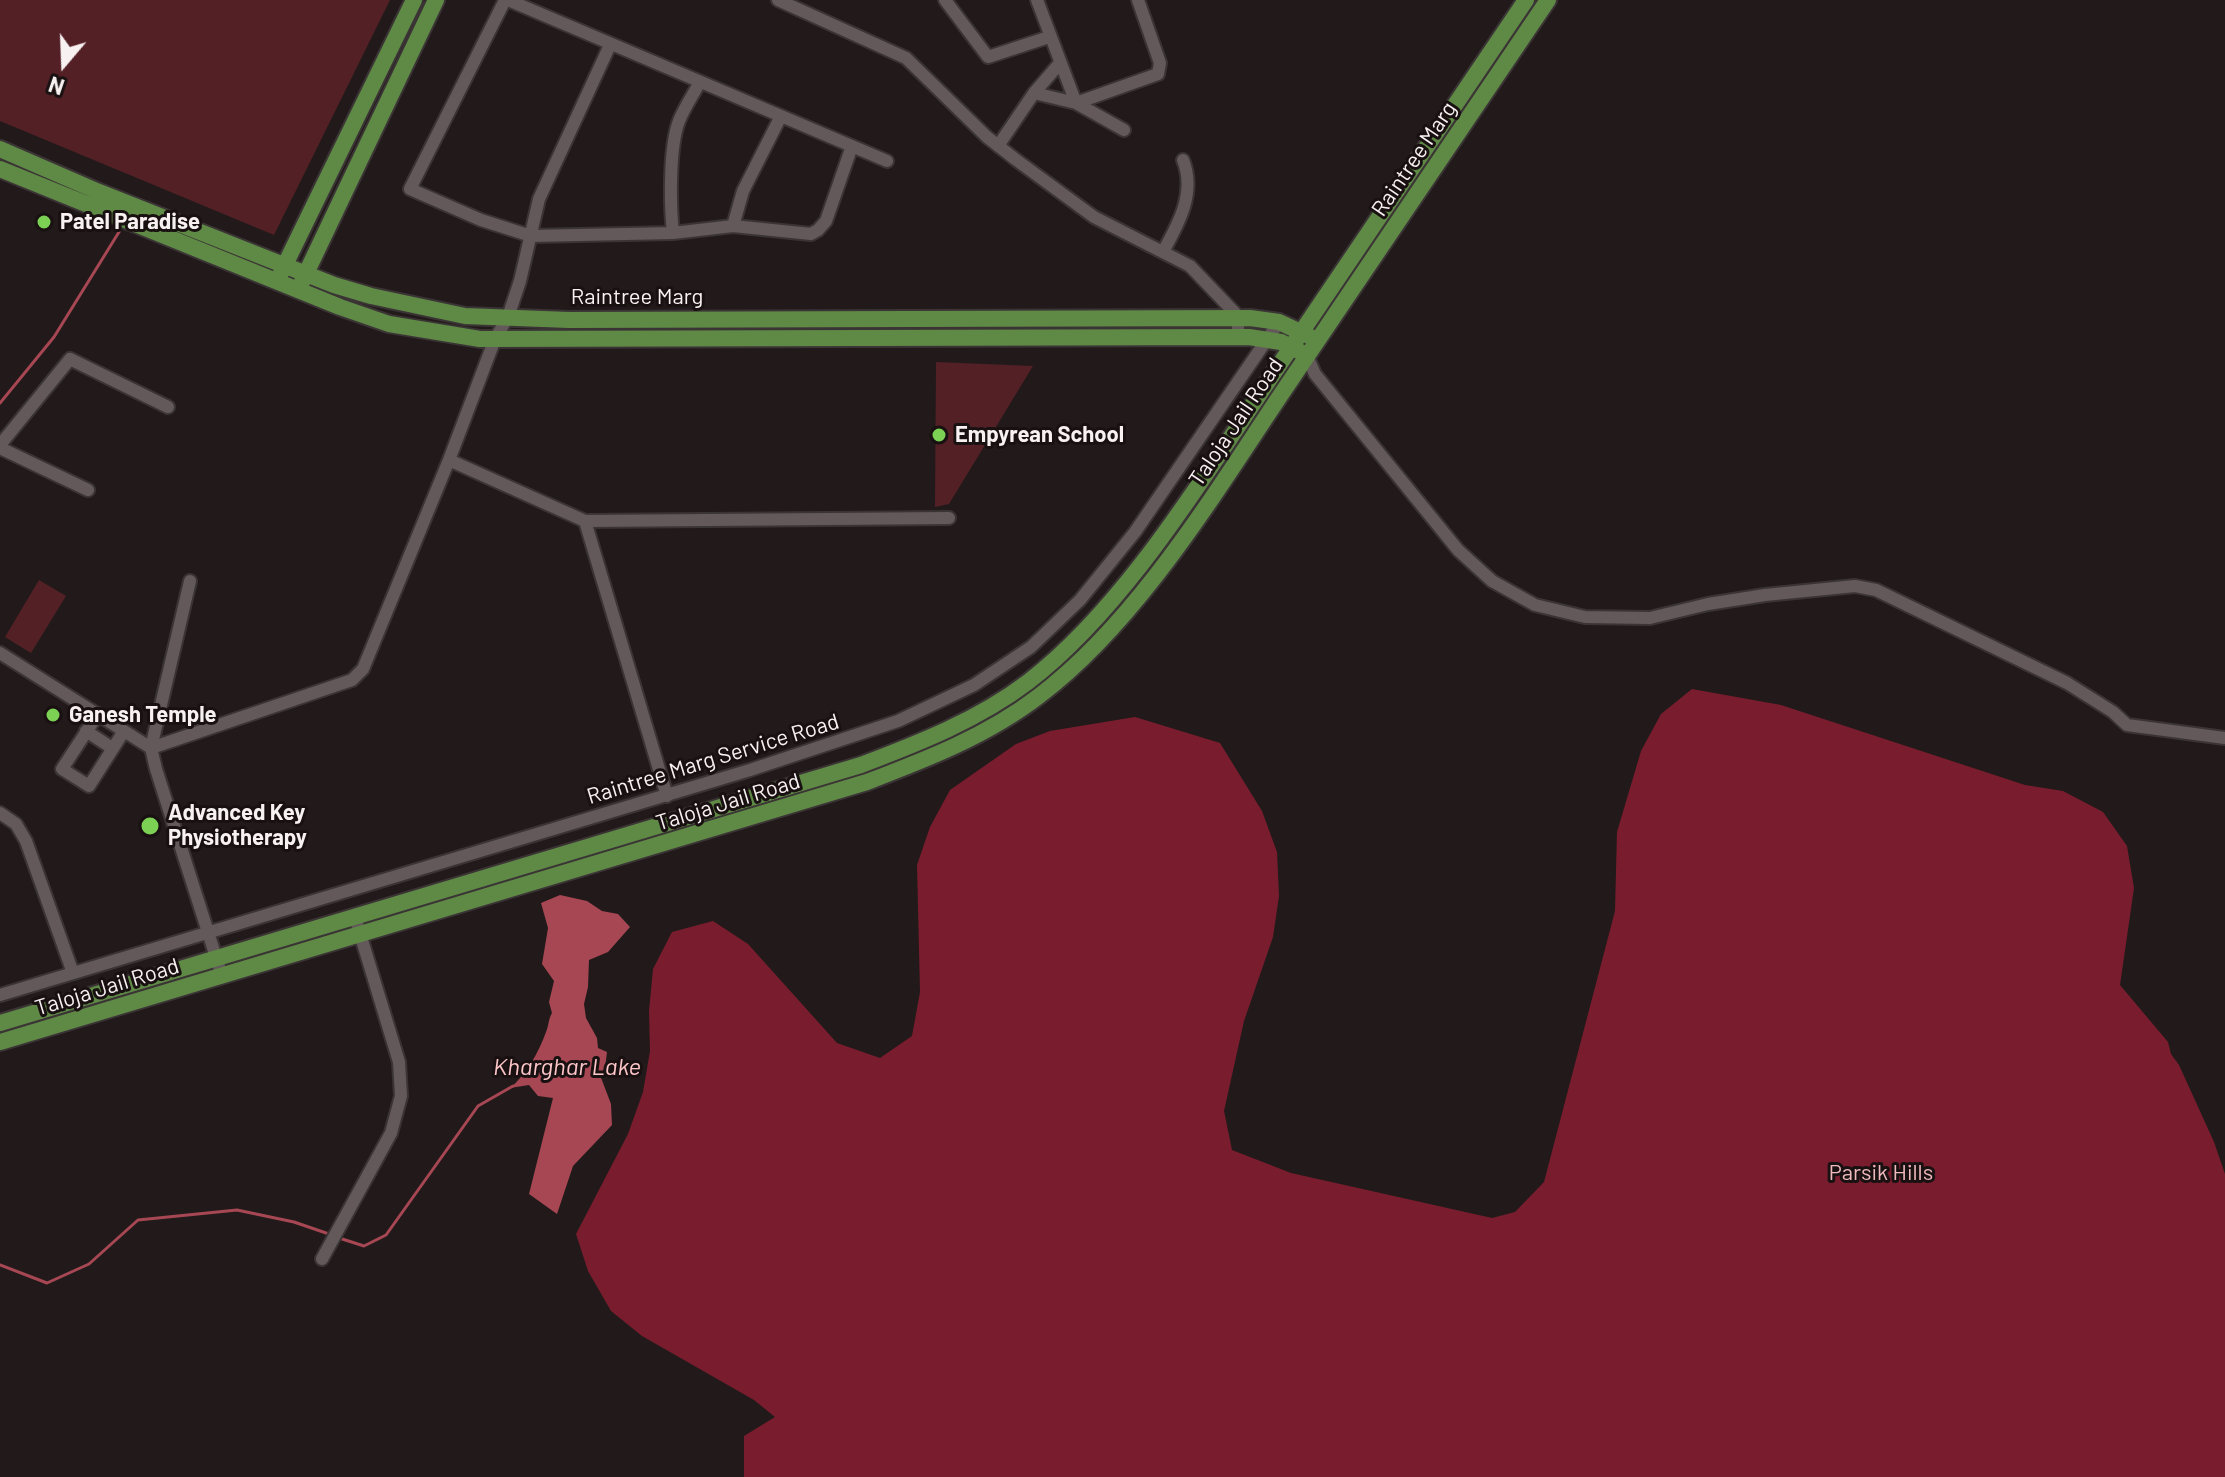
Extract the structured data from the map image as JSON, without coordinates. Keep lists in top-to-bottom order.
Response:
{
  "streets": {
    "main road": ["Raintree Marg", "Taloja Jail Road"],
    "street": ["Raintree Marg Service Road"]
  },
  "crossings": [
    ["Raintree Marg", "Taloja Jail Road"],
    ["Raintree Marg", "Raintree Marg Service Road"]
  ],
  "water": ["Kharghar Lake"],
  "parks": ["Parsik Hills"],
  "places": [
    "Patel Paradise",
    "Empyrean School",
    "Ganesh Temple",
    "Advanced Key Physiotherapy"
  ],
  "north": "bottom"
}
